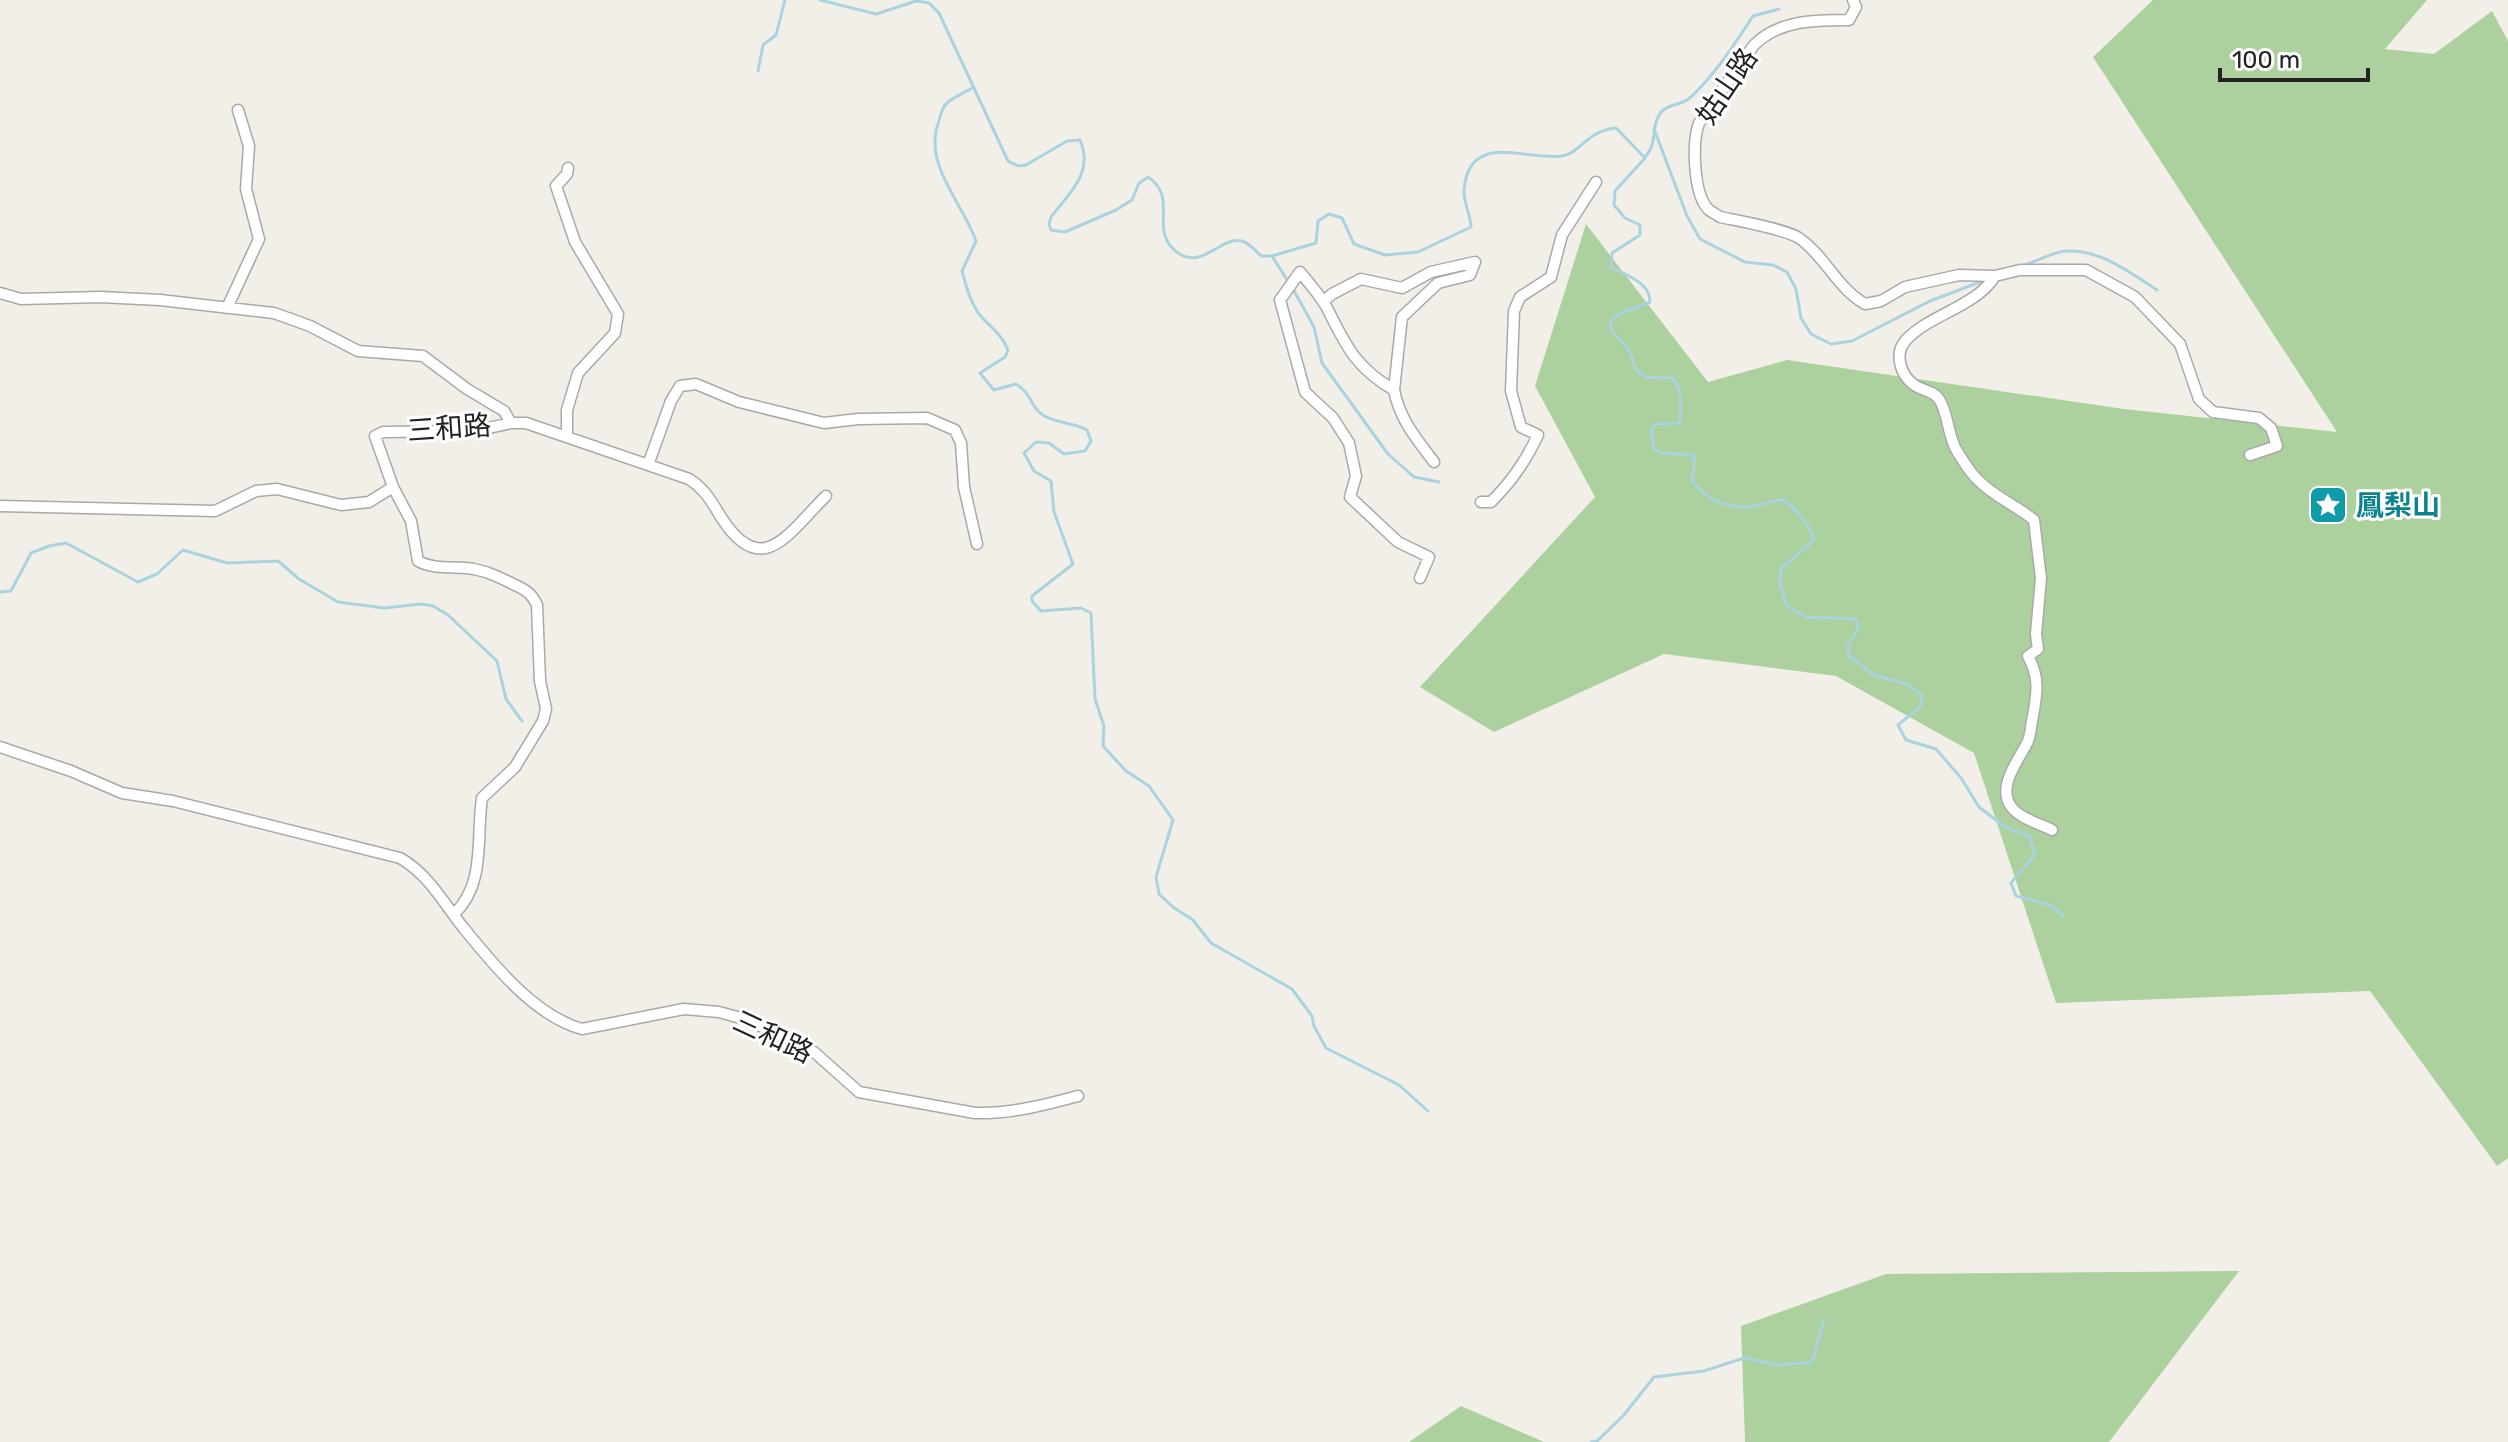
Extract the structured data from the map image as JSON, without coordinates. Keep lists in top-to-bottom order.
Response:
{
  "streets": {
    "street": ["姑山路", "三和路"]
  },
  "places": {
    "place": ["鳳梨山"]
  },
  "scale_bar": "100 m"
}
